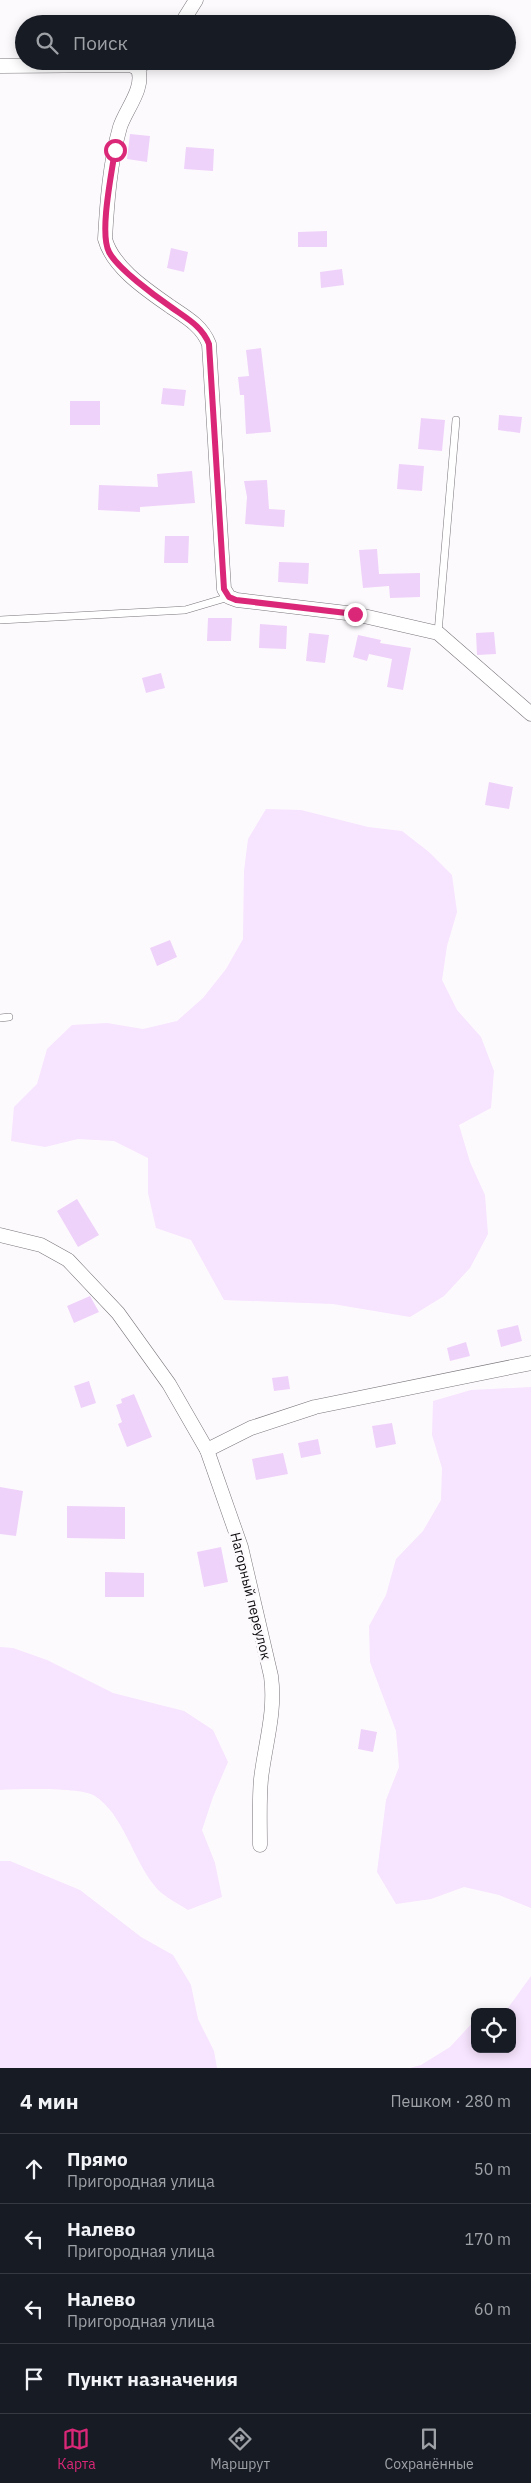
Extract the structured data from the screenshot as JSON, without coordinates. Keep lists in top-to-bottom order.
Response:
{
  "streets": {
    "street": ["Нагорный переулок"]
  },
  "page": {
    "search": "Поиск",
    "heading": ["4 мин", "Пешком · 280 m"],
    "list": [
      ["Прямо", "Пригородная улица", "50 m"],
      ["Налево", "Пригородная улица", "170 m"],
      ["Налево", "Пригородная улица", "60 m"],
      "Пункт назначения"
    ],
    "nav": ["Карта", "Маршрут", "Сохранённые"]
  }
}
